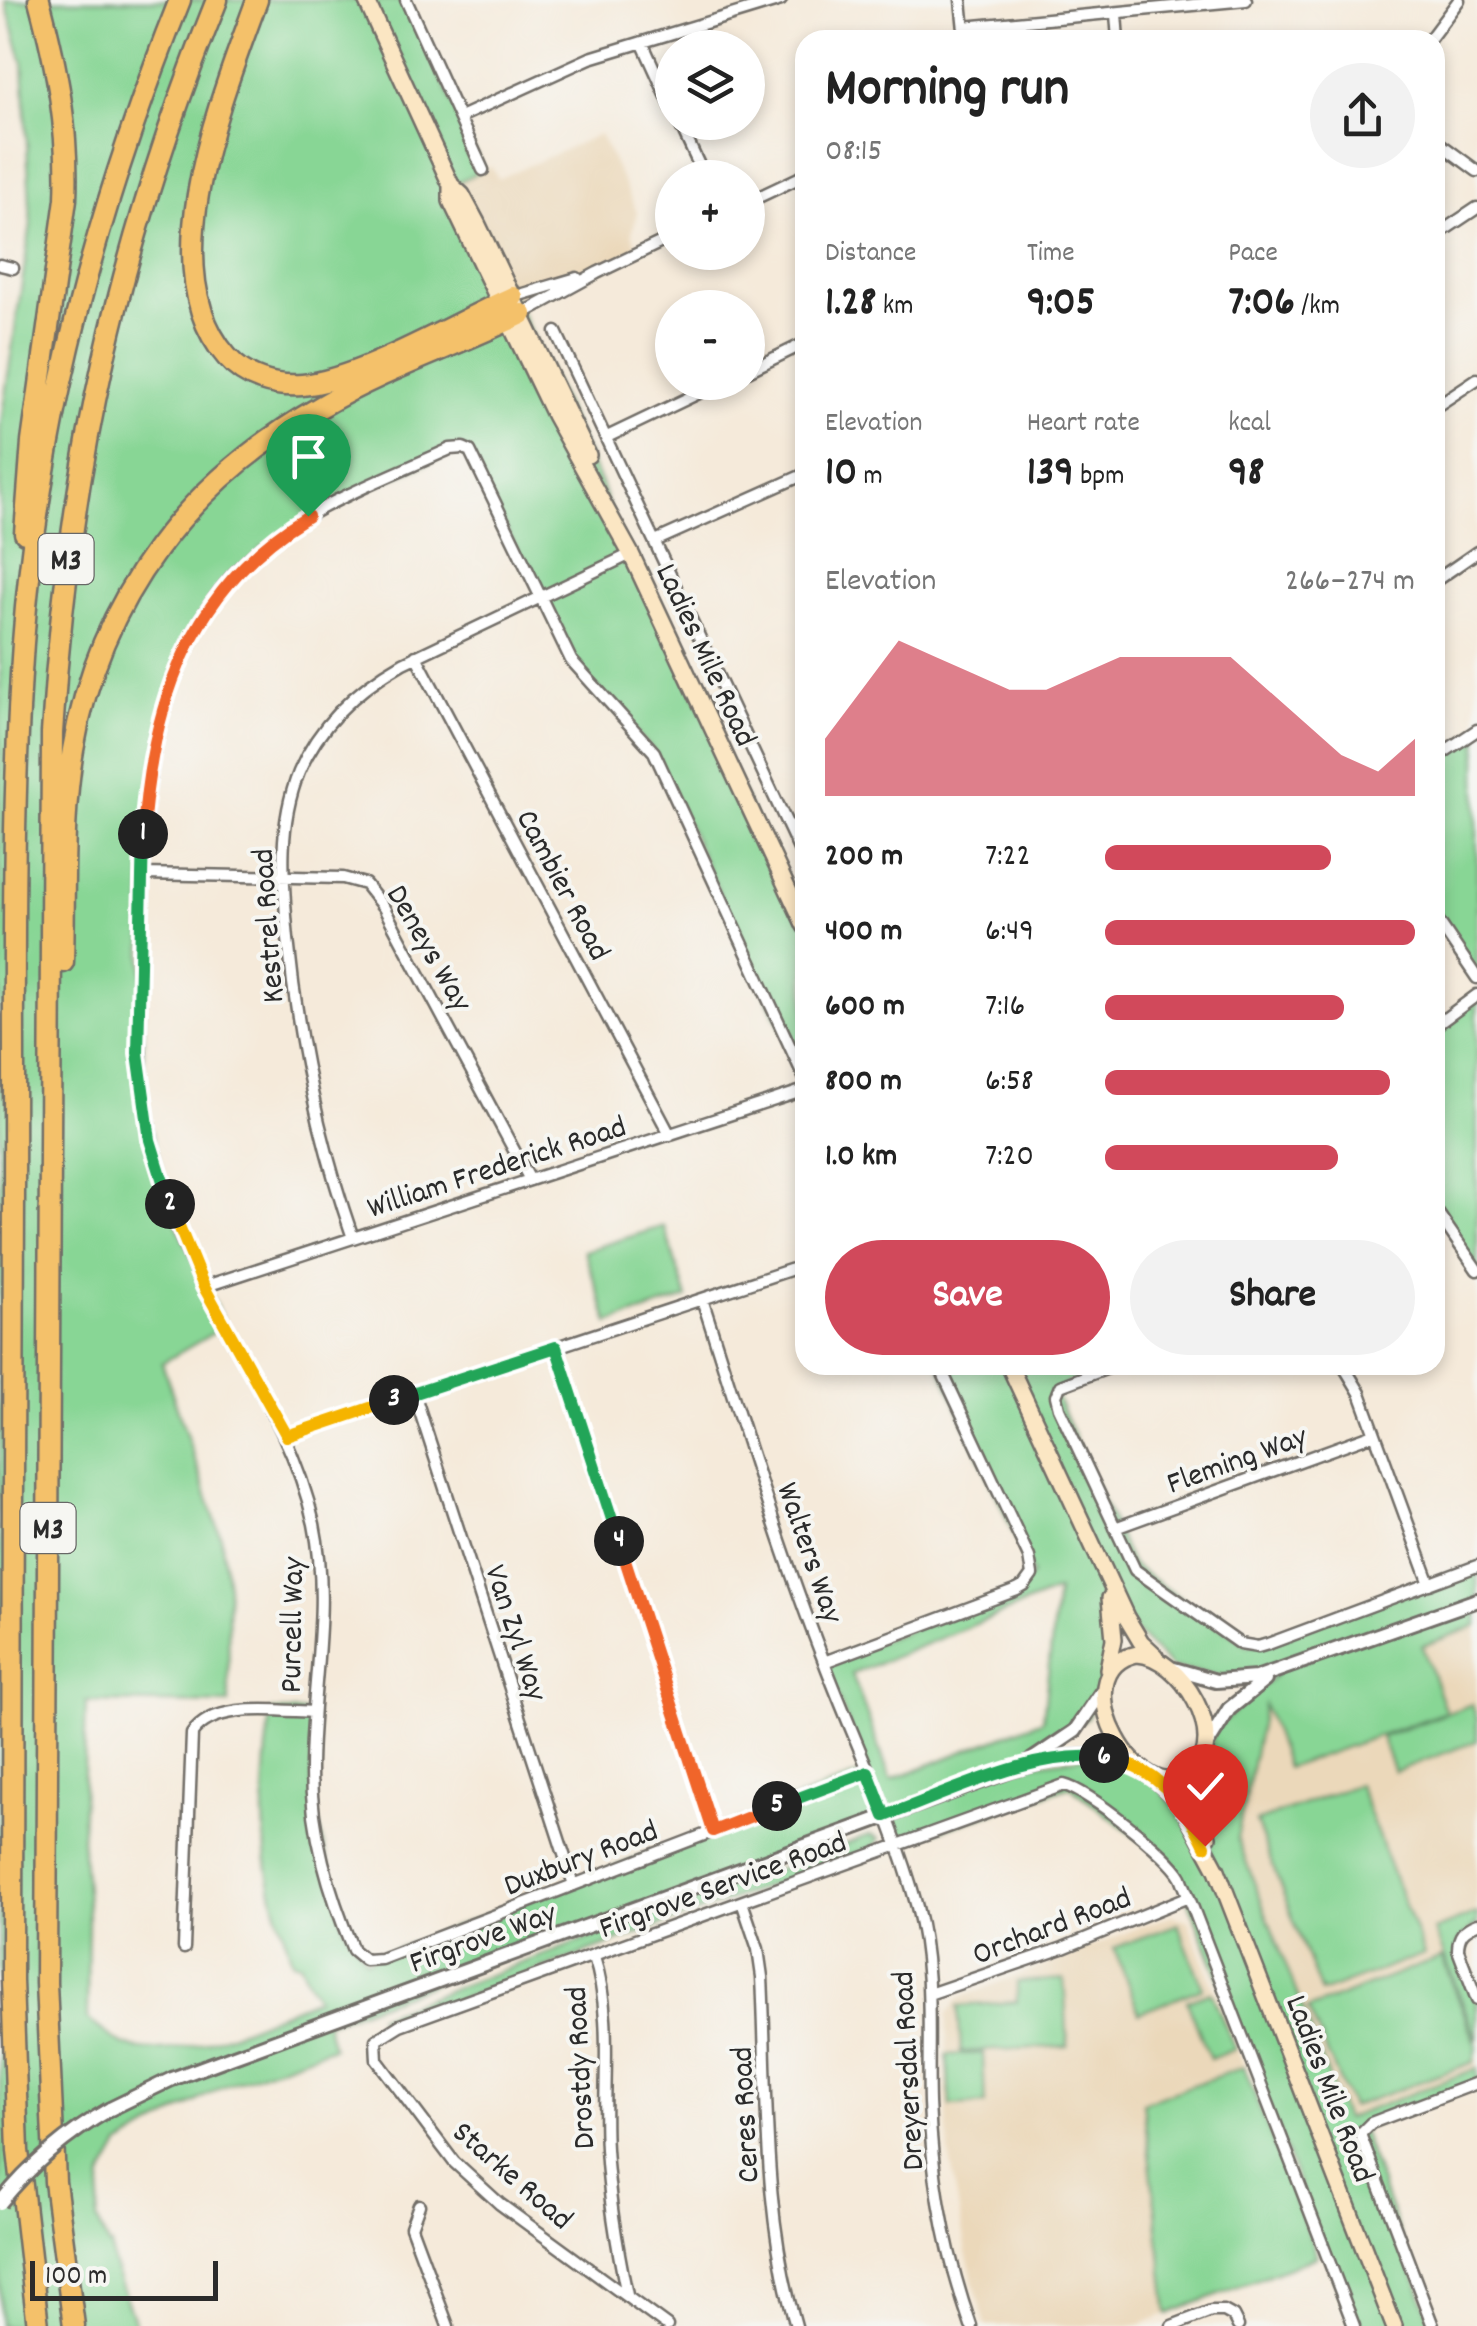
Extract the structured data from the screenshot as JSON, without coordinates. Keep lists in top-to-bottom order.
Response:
{
  "streets": {
    "highway": ["M3"],
    "main road": ["Ladies Mile Road"],
    "street": [
      "Cambier Road",
      "Kestrel Road",
      "Deneys Way",
      "William Frederick Road",
      "Fleming Way",
      "Walters Way",
      "Purcell Way",
      "Van Zyl Way",
      "Duxbury Road",
      "Firgrove Service Road",
      "Orchard Road",
      "Firgrove Way",
      "Drostdy Road",
      "Dreyersdal Road",
      "Ceres Road",
      "Starke Road"
    ]
  },
  "crossings": [
    ["Ladies Mile Road", "Kestrel Road"],
    ["Ladies Mile Road", "Firgrove Way"],
    ["Cambier Road", "Kestrel Road"],
    ["Cambier Road", "William Frederick Road"],
    ["Kestrel Road", "Deneys Way"],
    ["Kestrel Road", "William Frederick Road"],
    ["Kestrel Road", "Purcell Way"],
    ["Deneys Way", "William Frederick Road"],
    ["Deneys Way", "Purcell Way"],
    ["William Frederick Road", "Purcell Way"],
    ["Walters Way", "Duxbury Road"],
    ["Walters Way", "Firgrove Way"],
    ["Walters Way", "Dreyersdal Road"],
    ["Purcell Way", "Duxbury Road"],
    ["Van Zyl Way", "Duxbury Road"],
    ["Firgrove Service Road", "Orchard Road"],
    ["Firgrove Service Road", "Drostdy Road"],
    ["Firgrove Service Road", "Dreyersdal Road"],
    ["Firgrove Service Road", "Ceres Road"],
    ["Firgrove Service Road", "Starke Road"],
    ["Orchard Road", "Dreyersdal Road"],
    ["Firgrove Way", "Dreyersdal Road"],
    ["Drostdy Road", "Starke Road"]
  ],
  "scale_bar": "100 m",
  "page": {
    "map_buttons": ["+", "−"],
    "heading": ["Morning run", "08:15"],
    "stats": [
      ["Distance", "1.28 km"],
      ["Time", "9:05"],
      ["Pace", "7:06 /km"],
      ["Elevation", "10 m"],
      ["Heart rate", "139 bpm"],
      ["kcal", "98"]
    ],
    "chart": ["Elevation", "266–274 m"],
    "pins": [
      "1",
      "2",
      "3",
      "4",
      "6",
      "5"
    ],
    "list": [
      {
        "name": "200 m",
        "note": "7:22"
      },
      {
        "name": "400 m",
        "note": "6:49"
      },
      {
        "name": "600 m",
        "note": "7:16"
      },
      {
        "name": "800 m",
        "note": "6:58"
      },
      {
        "name": "1.0 km",
        "note": "7:20"
      }
    ],
    "buttons": ["Save", "Share"],
    "scale": "100 m"
  }
}
